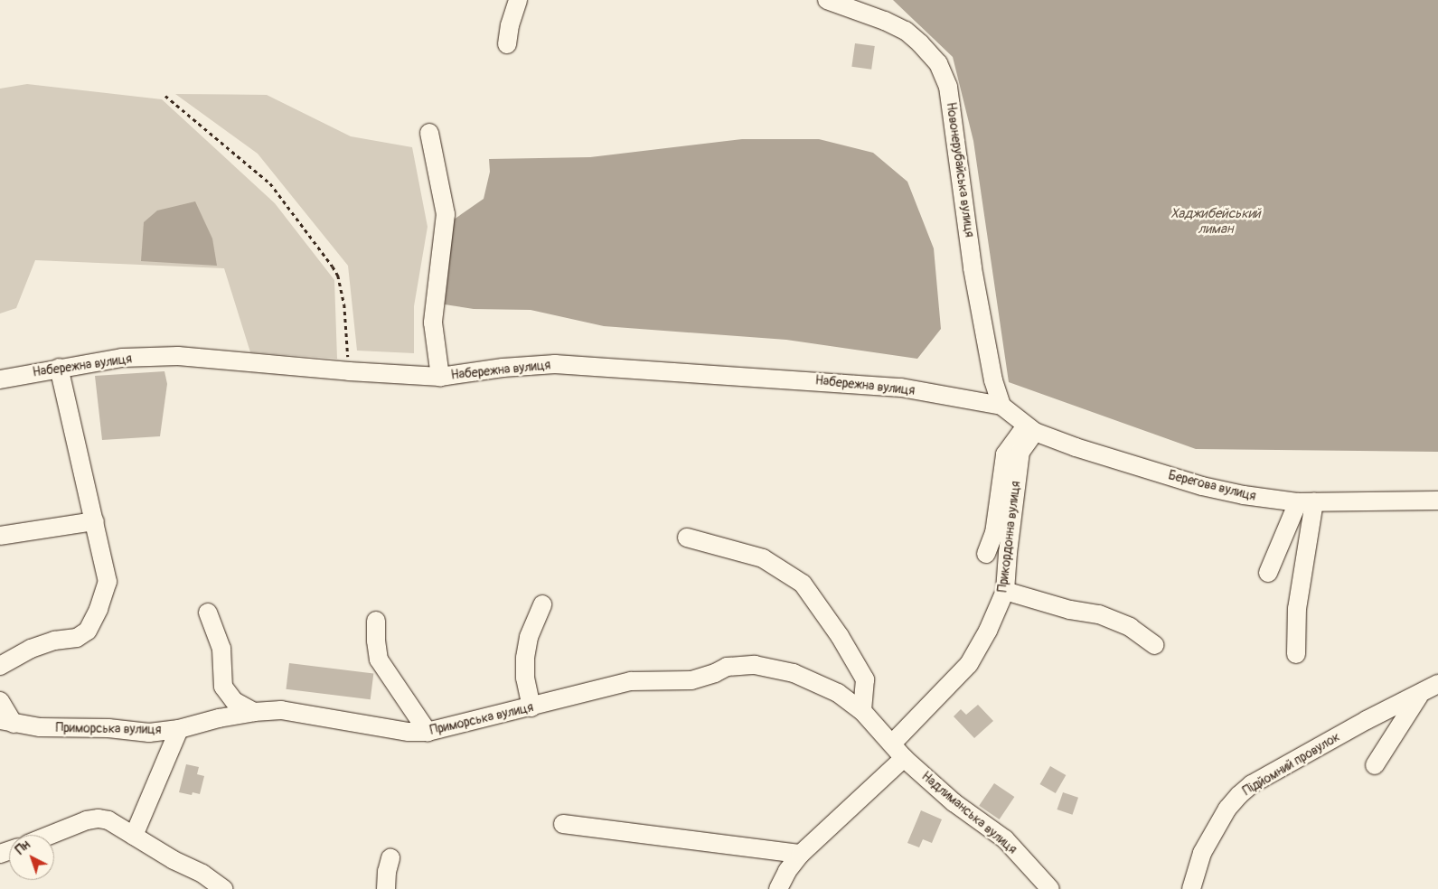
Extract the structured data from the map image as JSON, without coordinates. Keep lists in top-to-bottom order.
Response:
{
  "streets": {
    "street": [
      "Новонерубайська вулиця",
      "Набережна вулиця",
      "Берегова вулиця",
      "Прикордонна вулиця",
      "Приморська вулиця",
      "Підйомний провулок",
      "Надлиманська вулиця"
    ]
  },
  "crossings": [
    ["Новонерубайська вулиця", "Набережна вулиця"],
    ["Новонерубайська вулиця", "Берегова вулиця"],
    ["Набережна вулиця", "Берегова вулиця"],
    ["Берегова вулиця", "Прикордонна вулиця"],
    ["Прикордонна вулиця", "Приморська вулиця"],
    ["Приморська вулиця", "Надлиманська вулиця"]
  ],
  "water": ["Хаджибейський лиман"],
  "north": "top left"
}
